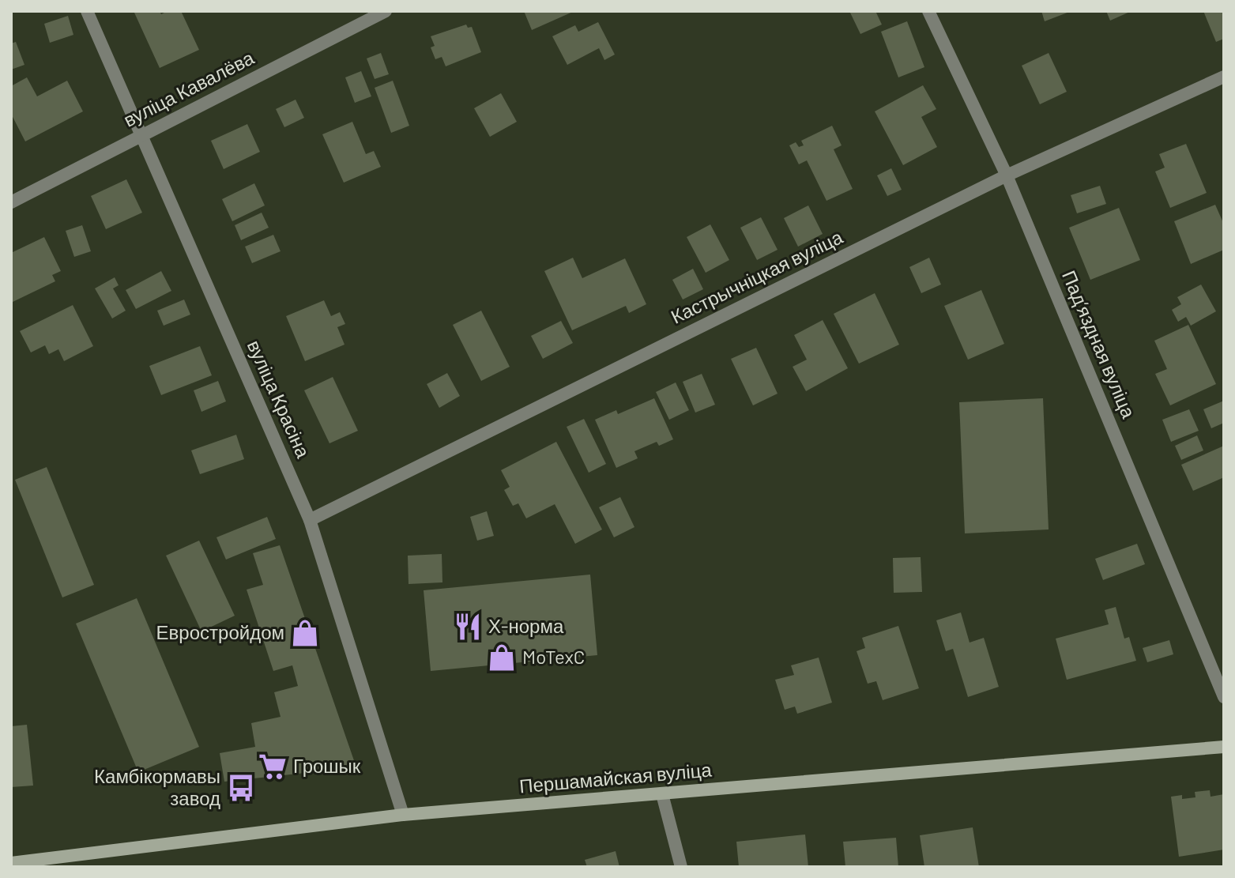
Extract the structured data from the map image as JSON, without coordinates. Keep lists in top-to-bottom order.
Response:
{
  "streets": {
    "main road": ["Першамайская вуліца"],
    "street": [
      "вуліца Кавалёва",
      "Кастрычніцкая вуліца",
      "Падʼяздная вуліца",
      "вуліца Красіна"
    ]
  },
  "crossings": [
    ["вуліца Кавалёва", "вуліца Красіна"],
    ["Кастрычніцкая вуліца", "Падʼяздная вуліца"],
    ["Кастрычніцкая вуліца", "вуліца Красіна"],
    ["вуліца Красіна", "Першамайская вуліца"]
  ],
  "places": {
    "restaurant": ["Х-норма"],
    "shop": ["Евростройдом", "MoTexC"],
    "supermarket": ["Грошык"],
    "bus stop": ["Камбікормавы завод"]
  }
}
